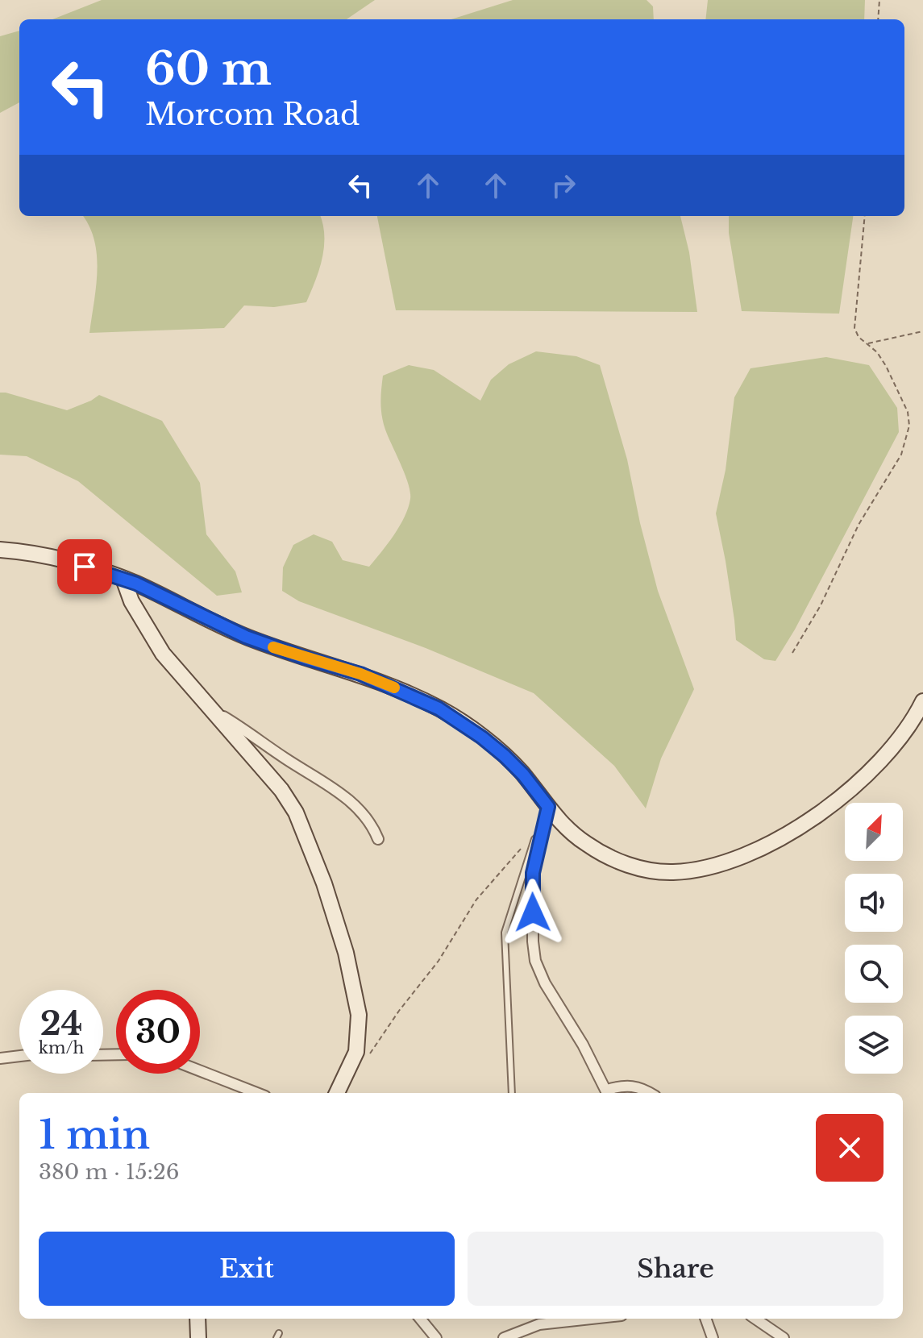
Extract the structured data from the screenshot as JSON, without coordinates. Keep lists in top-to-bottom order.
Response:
{
  "north": "top right",
  "page": {
    "turn": ["60 m", "Morcom Road"],
    "speed": "24 km/h",
    "limit": "30",
    "heading": ["1 min", "380 m · 15:26"],
    "buttons": ["Exit", "Share"]
  }
}
